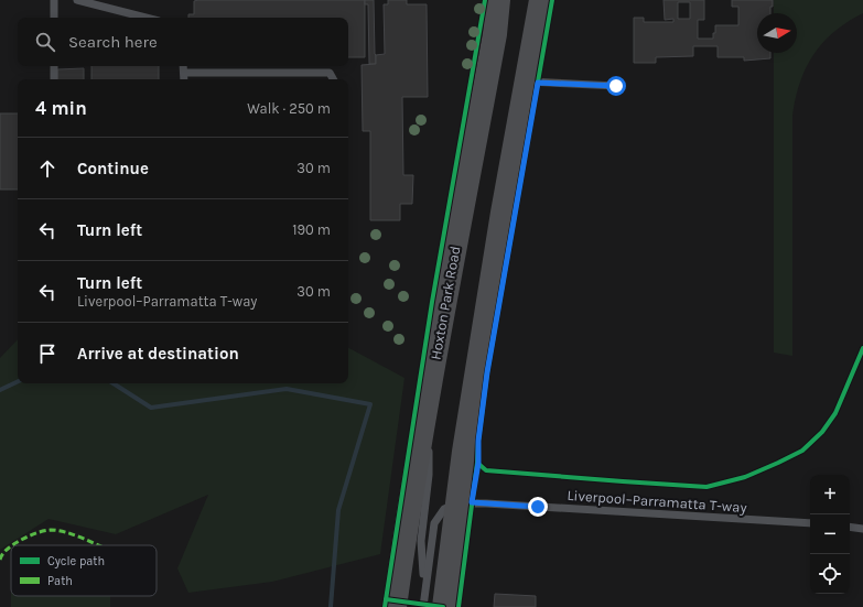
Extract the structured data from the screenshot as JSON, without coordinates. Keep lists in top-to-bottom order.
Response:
{
  "streets": {
    "main road": ["Hoxton Park Road"],
    "lane": ["Liverpool–Parramatta T-way"]
  },
  "legend": ["Cycle path", "Path"],
  "north": "right",
  "page": {
    "search": "Search here",
    "heading": ["4 min", "Walk · 250 m"],
    "list": [
      ["Continue", "30 m"],
      ["Turn left", "190 m"],
      ["Turn left", "Liverpool–Parramatta T-way", "30 m"],
      "Arrive at destination"
    ],
    "map_buttons": ["+", "−"]
  }
}
